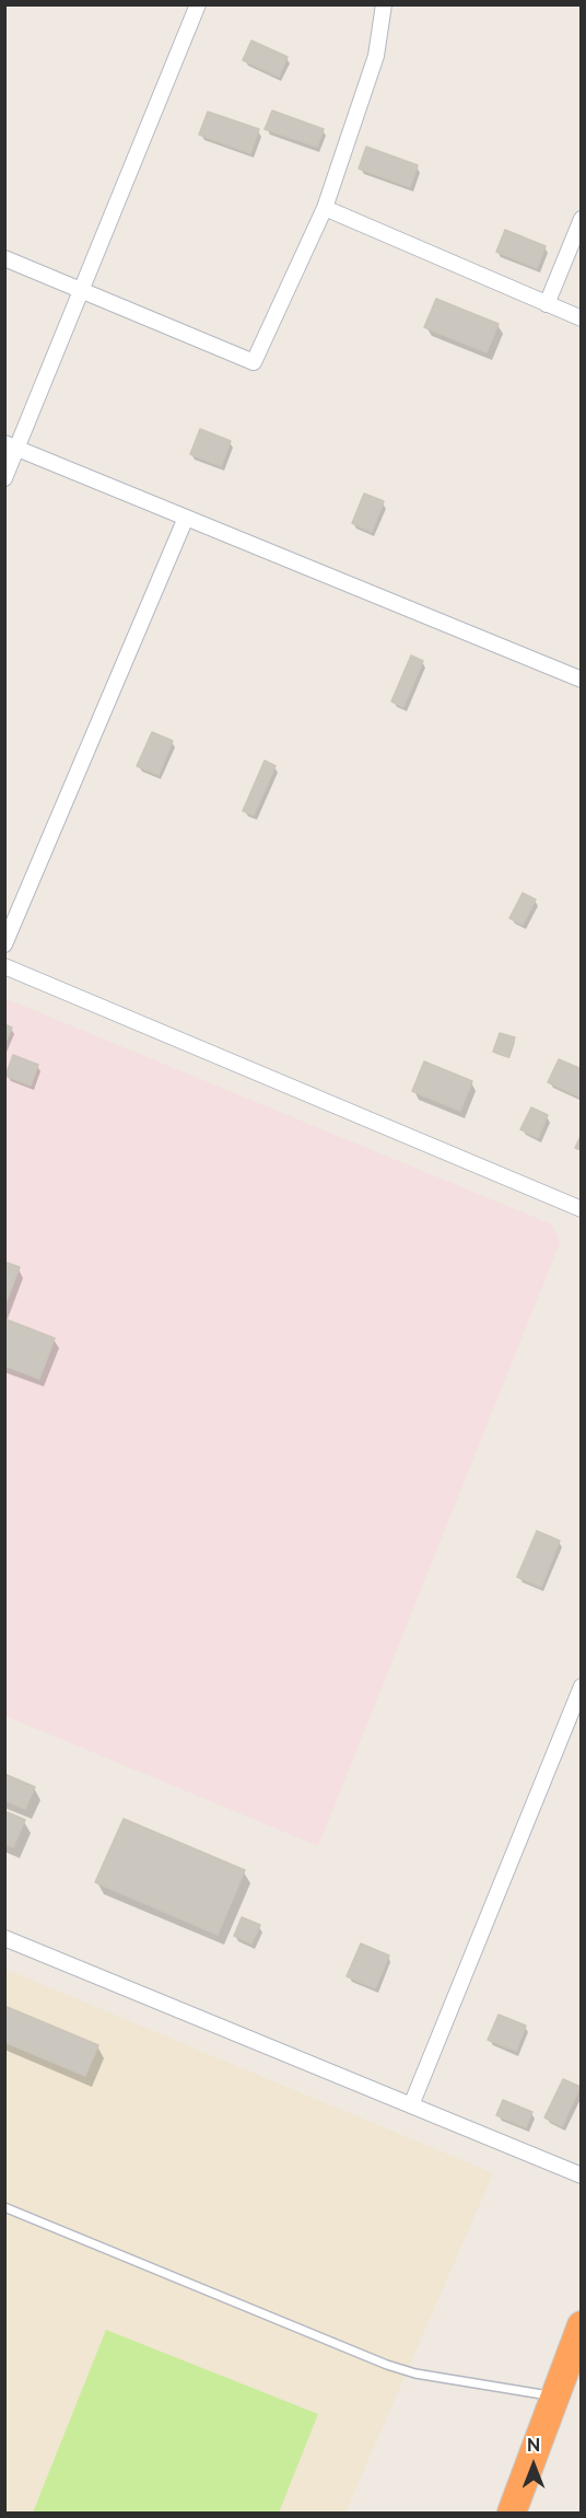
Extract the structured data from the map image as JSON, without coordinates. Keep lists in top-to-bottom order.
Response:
{
  "north": "top"
}
